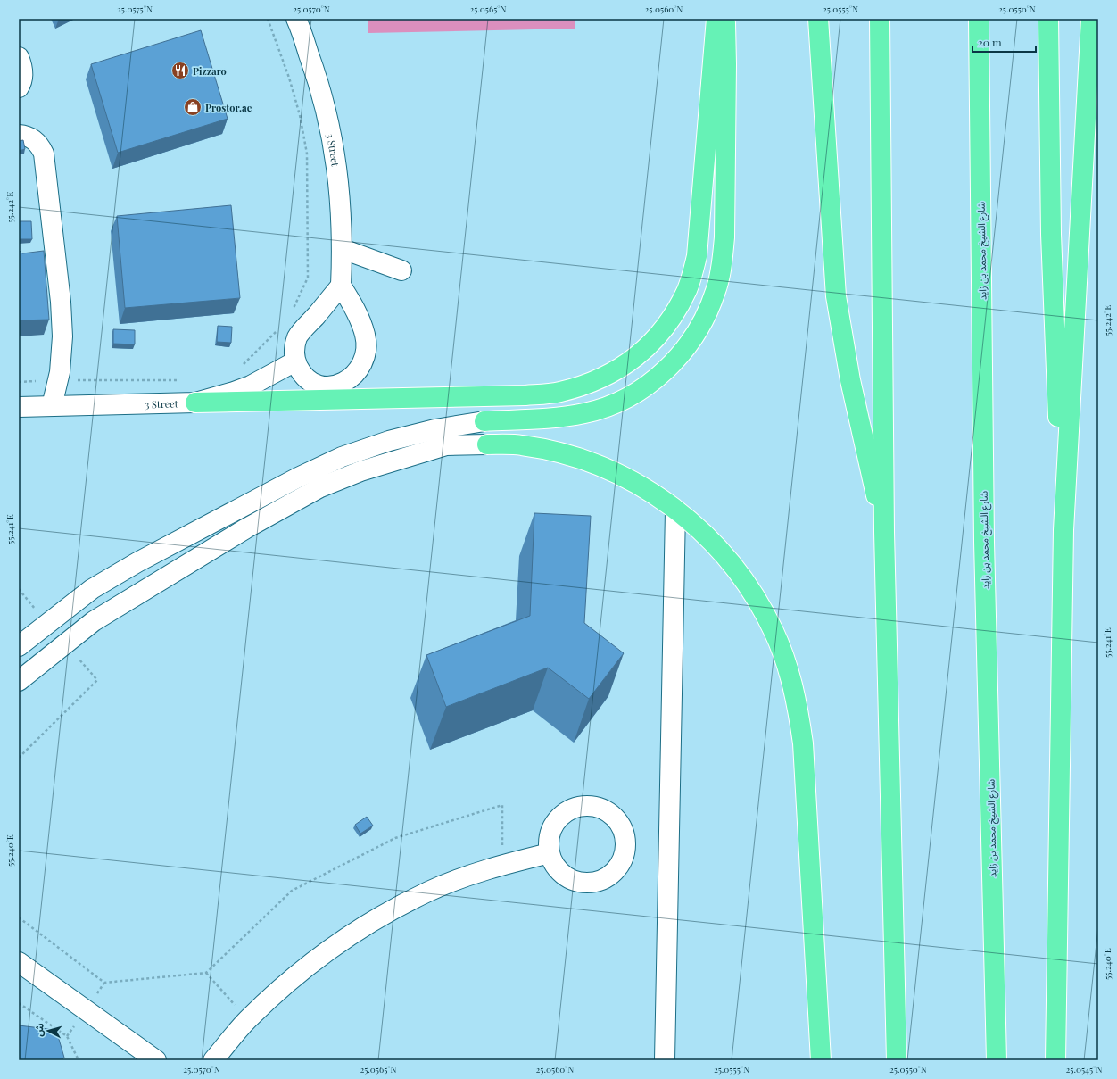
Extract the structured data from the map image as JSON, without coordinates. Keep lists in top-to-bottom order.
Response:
{
  "streets": {
    "highway": ["شارع الشيخ محمد بن زايد"],
    "street": ["3 Street"]
  },
  "places": {
    "restaurant": ["Pizzaro"],
    "shop": ["Prostor.ae"]
  },
  "scale_bar": "20 m",
  "north": "left",
  "coordinates": [
    "25.0575°N",
    "25.0570°N",
    "25.0565°N",
    "25.0560°N",
    "25.0555°N",
    "25.0550°N",
    "55.242°E",
    "55.241°E",
    "55.240°E",
    "25.0545°N"
  ]
}
